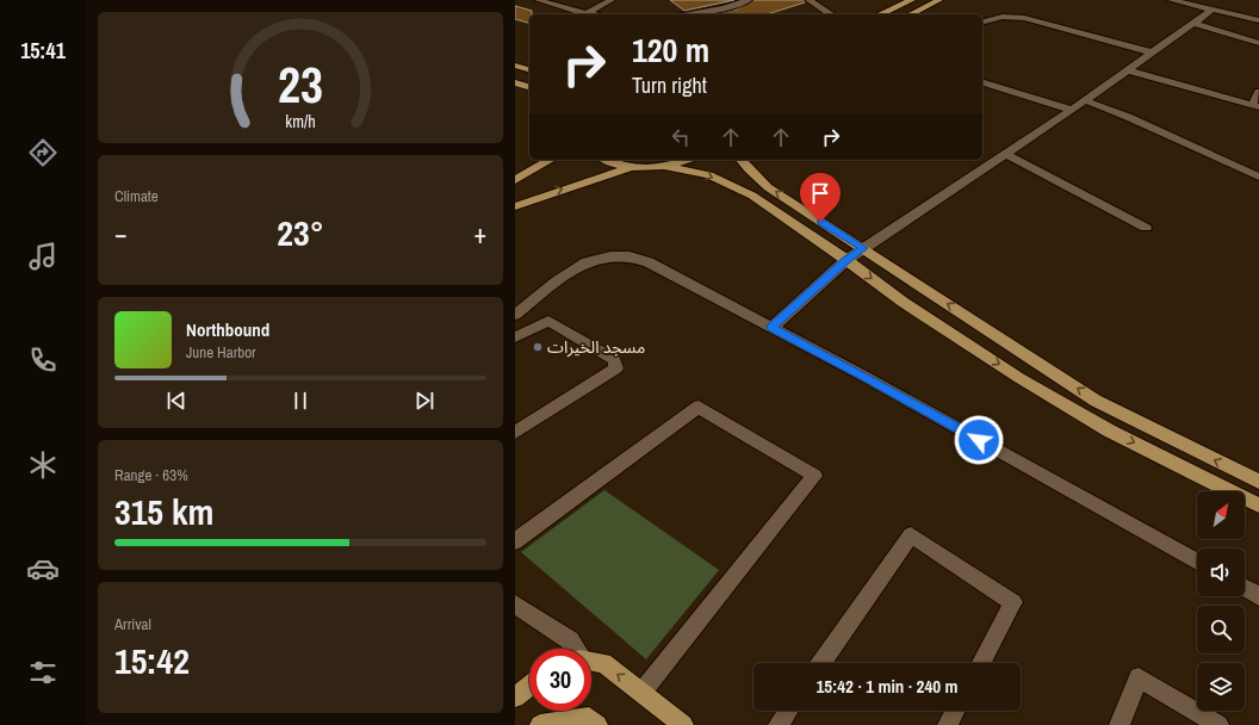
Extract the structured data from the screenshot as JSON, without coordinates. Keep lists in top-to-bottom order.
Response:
{
  "places": ["مسجد الخيرات"],
  "north": "top right",
  "page": {
    "tabs": "15:41",
    "turn": ["120 m", "Turn right"],
    "tile": [
      "Climate",
      ["Range · 63%", "315 km"],
      ["Arrival", "15:42"]
    ],
    "heat": ["−", "23°", "+"],
    "song": ["Northbound", "June Harbor"],
    "limit": "30",
    "trip": "15:42 · 1 min · 240 m",
    "gauge": ["23", "km/h"]
  }
}
